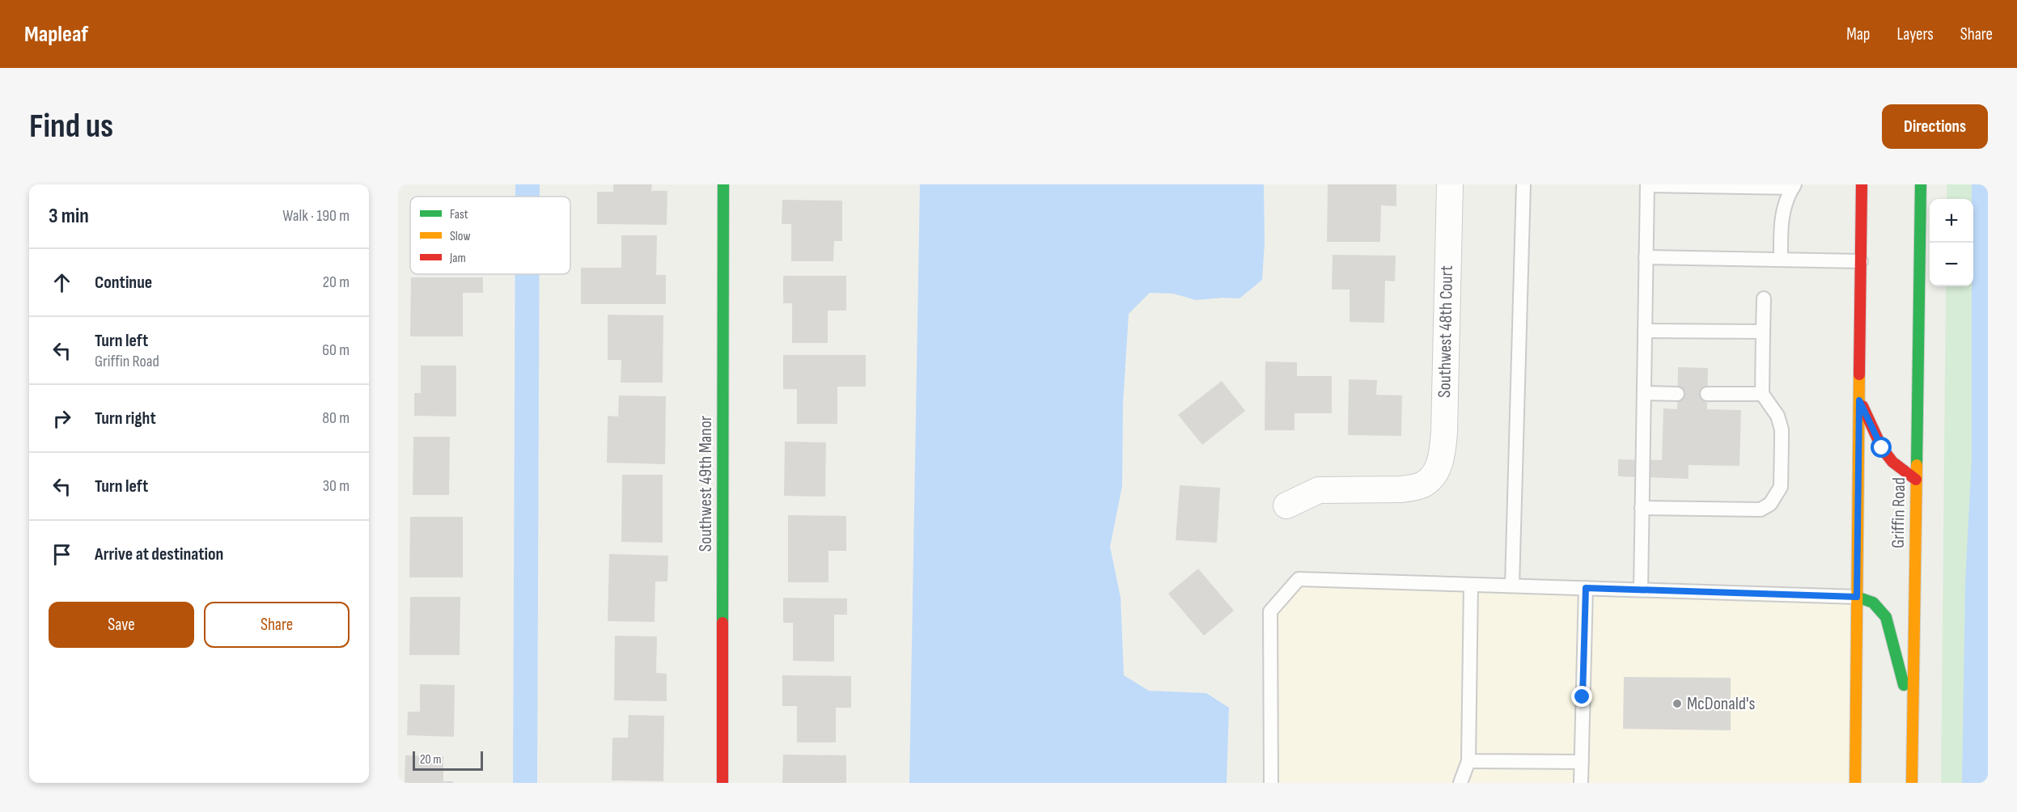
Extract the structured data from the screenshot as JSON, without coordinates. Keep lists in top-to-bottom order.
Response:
{
  "streets": {
    "main road": ["Southwest 49th Manor", "Griffin Road"],
    "street": ["Southwest 48th Court"]
  },
  "places": ["McDonald's"],
  "legend": ["Fast", "Slow", "Jam"],
  "scale_bar": "20 m",
  "page": {
    "header": "Mapleaf",
    "nav": ["Map", "Layers", "Share"],
    "buttons": [
      "Directions",
      ["Save", "Share"]
    ],
    "title": "Find us",
    "heading": ["3 min", "Walk · 190 m"],
    "map_buttons": ["+", "−"],
    "list": [
      ["Continue", "20 m"],
      ["Turn left", "Griffin Road", "60 m"],
      ["Turn right", "80 m"],
      ["Turn left", "30 m"],
      "Arrive at destination"
    ],
    "scale": "20 m"
  }
}
